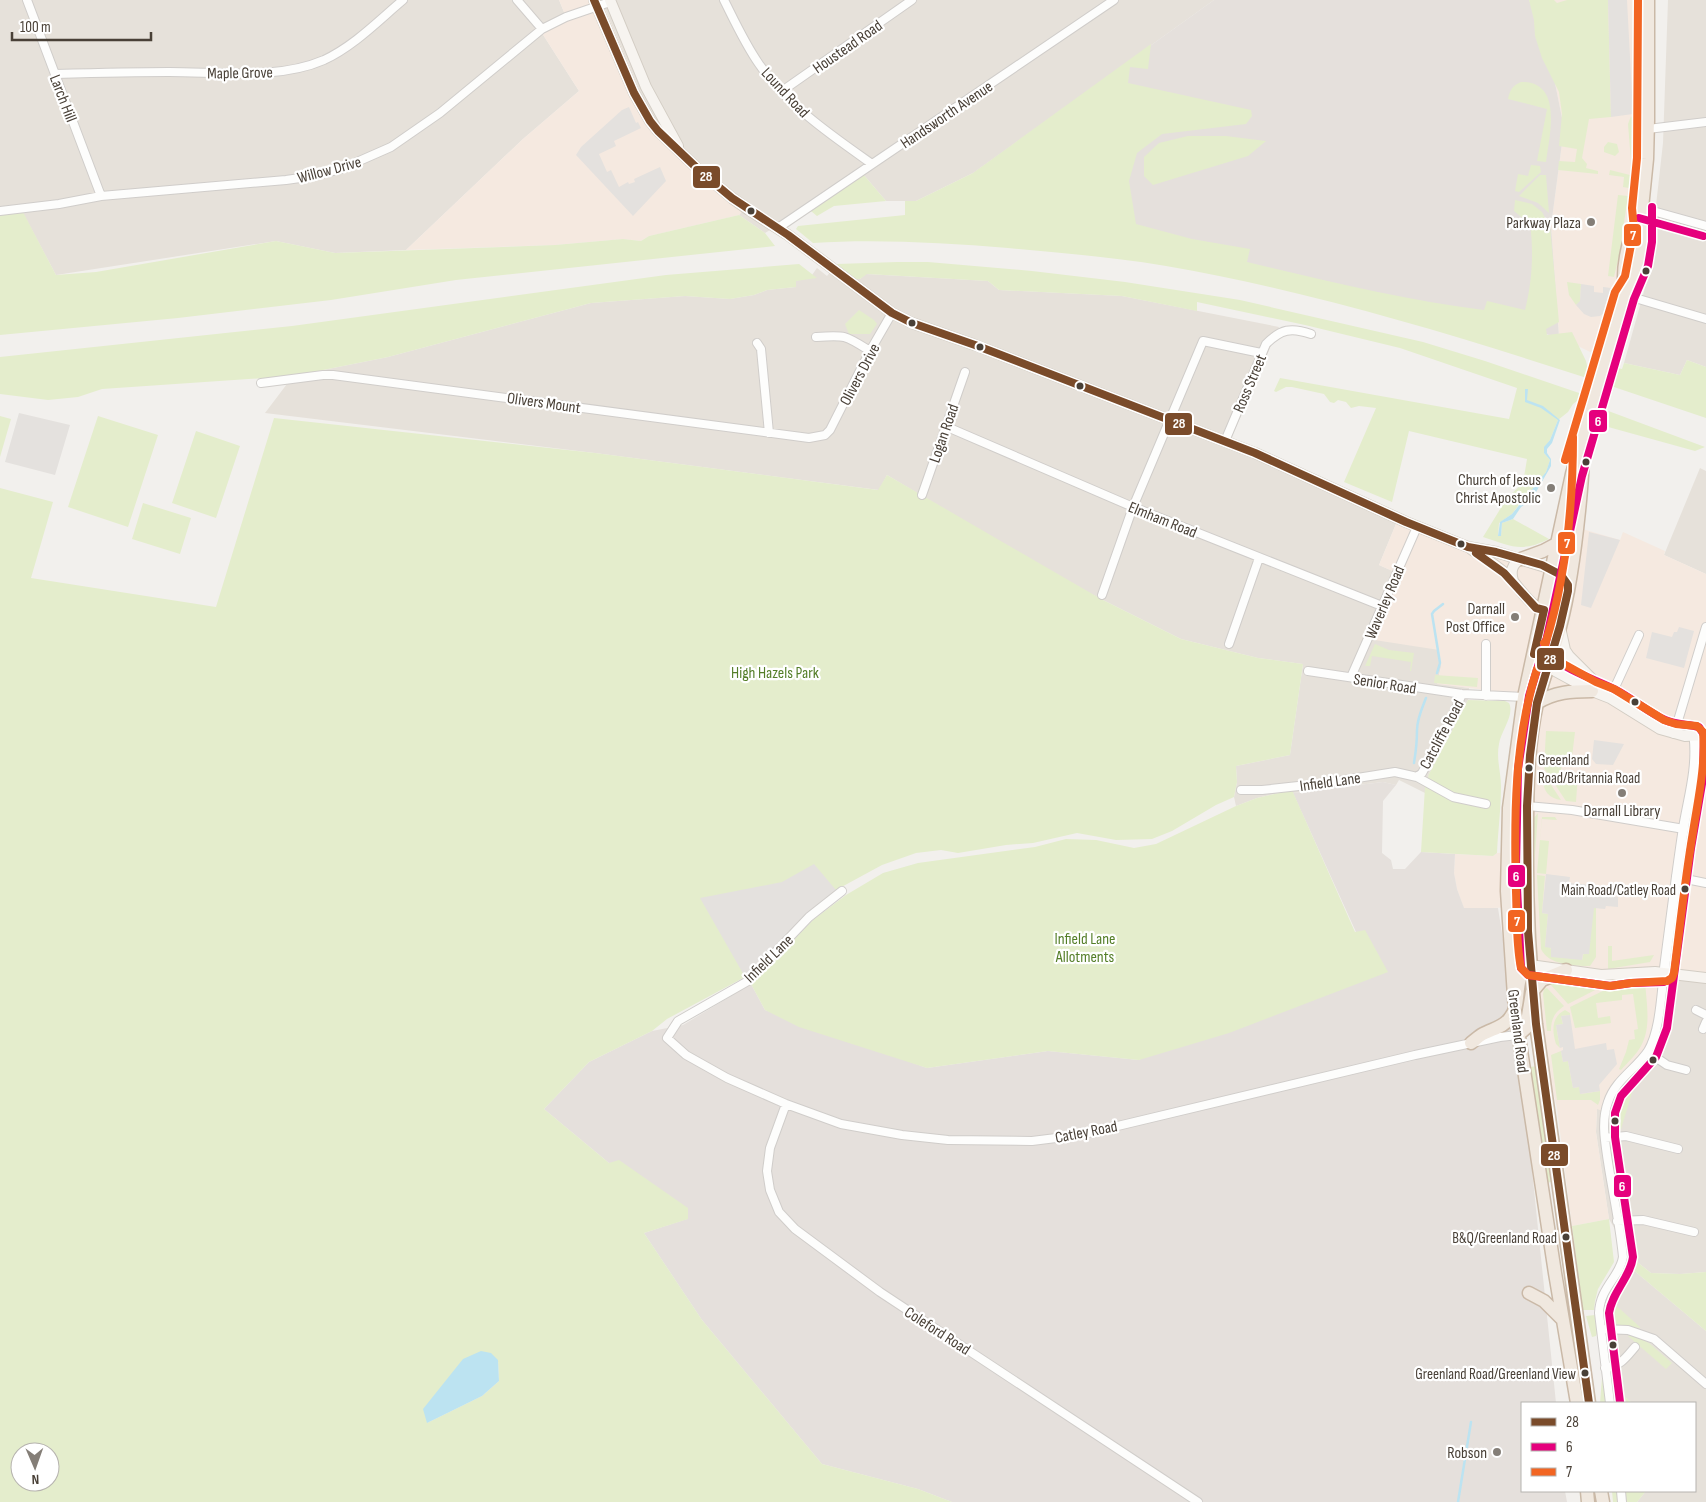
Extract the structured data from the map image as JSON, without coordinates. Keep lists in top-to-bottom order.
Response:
{
  "streets": {
    "highway": ["Greenland Road"],
    "street": [
      "Houstead Road",
      "Maple Grove",
      "Lound Road",
      "Larch Hill",
      "Handsworth Avenue",
      "Willow Drive",
      "Olivers Drive",
      "Ross Street",
      "Olivers Mount",
      "Logan Road",
      "Elmham Road",
      "Waverley Road",
      "Senior Road",
      "Catcliffe Road",
      "Infield Lane",
      "Catley Road",
      "Coleford Road"
    ]
  },
  "crossings": [
    ["Houstead Road", "Lound Road"],
    ["Maple Grove", "Larch Hill"],
    ["Lound Road", "Handsworth Avenue"],
    ["Larch Hill", "Willow Drive"],
    ["Olivers Drive", "Olivers Mount"],
    ["Logan Road", "Elmham Road"],
    ["Elmham Road", "Waverley Road"],
    ["Waverley Road", "Senior Road"],
    ["Senior Road", "Catcliffe Road"],
    ["Catcliffe Road", "Infield Lane"],
    ["Catcliffe Road", "Greenland Road"],
    ["Infield Lane", "Catley Road"],
    ["Greenland Road", "Catley Road"],
    ["Catley Road", "Coleford Road"]
  ],
  "parks": ["High Hazels Park", "Infield Lane Allotments"],
  "places": [
    "Parkway Plaza",
    "Church of Jesus Christ Apostolic",
    "Darnall Post Office",
    "Greenland Road/Britannia Road",
    "Darnall Library",
    "Main Road/Catley Road",
    "B&Q/Greenland Road",
    "Greenland Road/Greenland View",
    "Robson"
  ],
  "lines": ["transit line 28", "transit line 7", "transit line 6"],
  "legend": ["28", "6", "7"],
  "scale_bar": "100 m",
  "north": "bottom"
}
